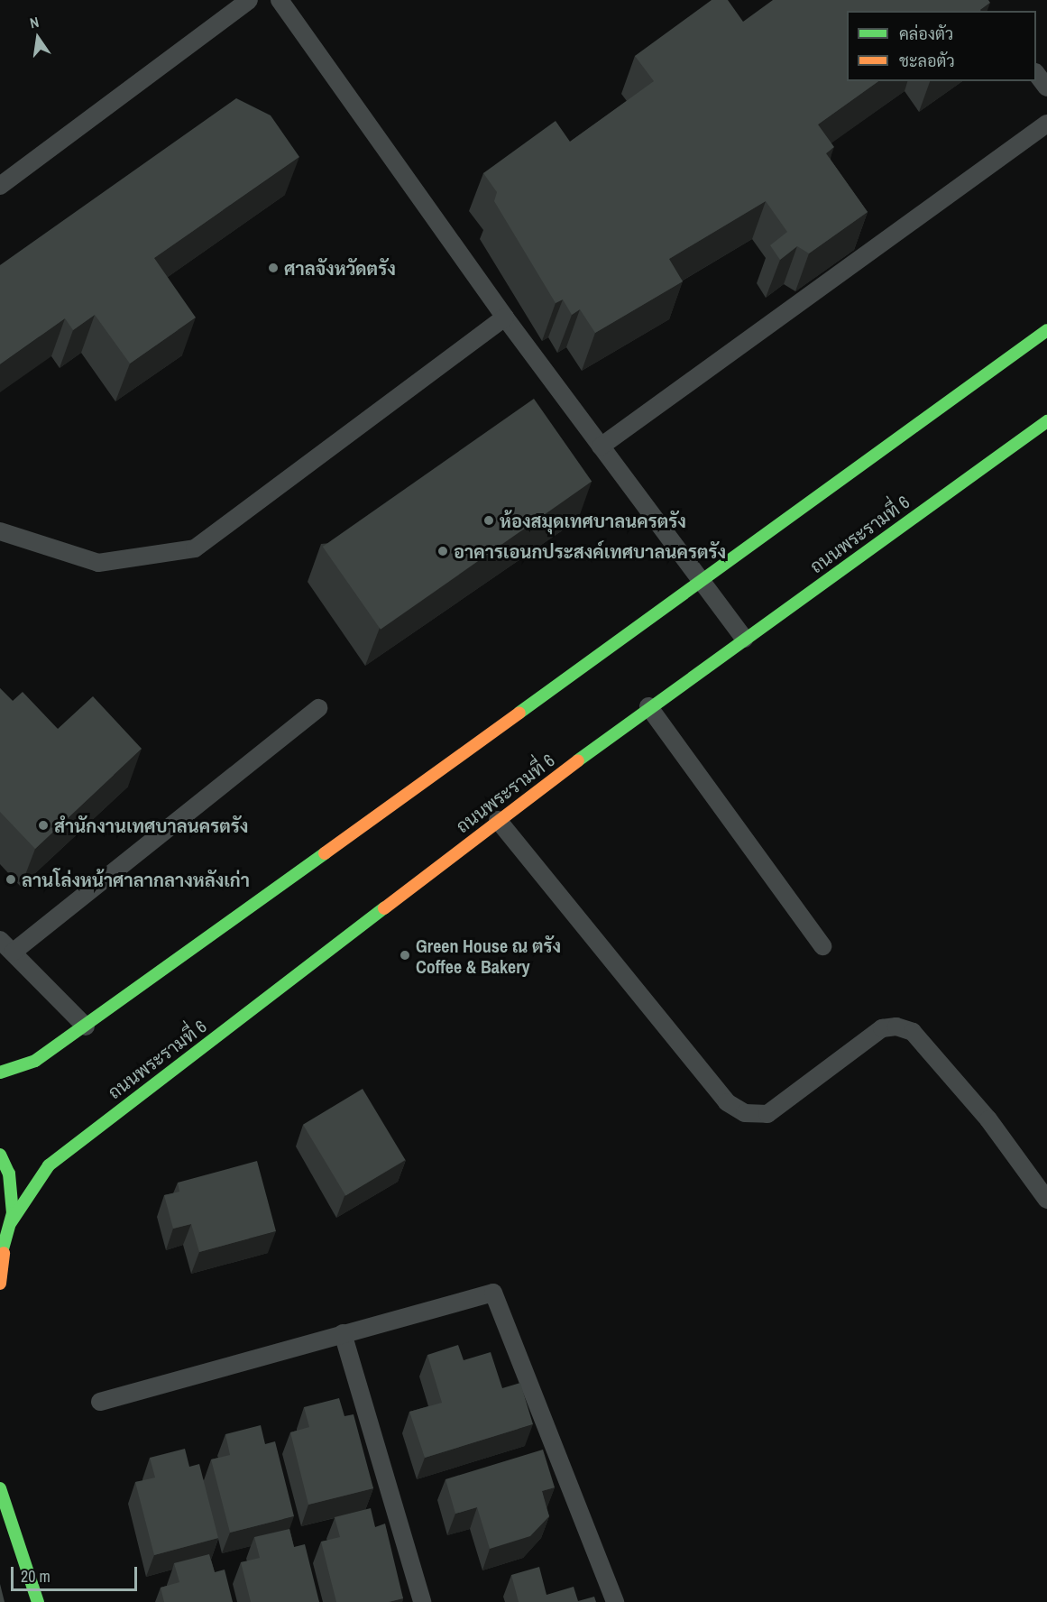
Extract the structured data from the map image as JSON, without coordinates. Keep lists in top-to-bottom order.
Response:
{
  "streets": {
    "street": ["ถนนพระรามที่ 6"]
  },
  "places": [
    "ศาลจังหวัดตรัง",
    "ห้องสมุดเทศบาลนครตรัง",
    "อาคารเอนกประสงค์เทศบาลนครตรัง",
    "สำนักงานเทศบาลนครตรัง",
    "ลานโล่งหน้าศาลากลางหลังเก่า",
    "Green House ณ ตรัง Coffee & Bakery"
  ],
  "legend": ["คล่องตัว", "ชะลอตัว"],
  "scale_bar": "20 m",
  "north": "top"
}
